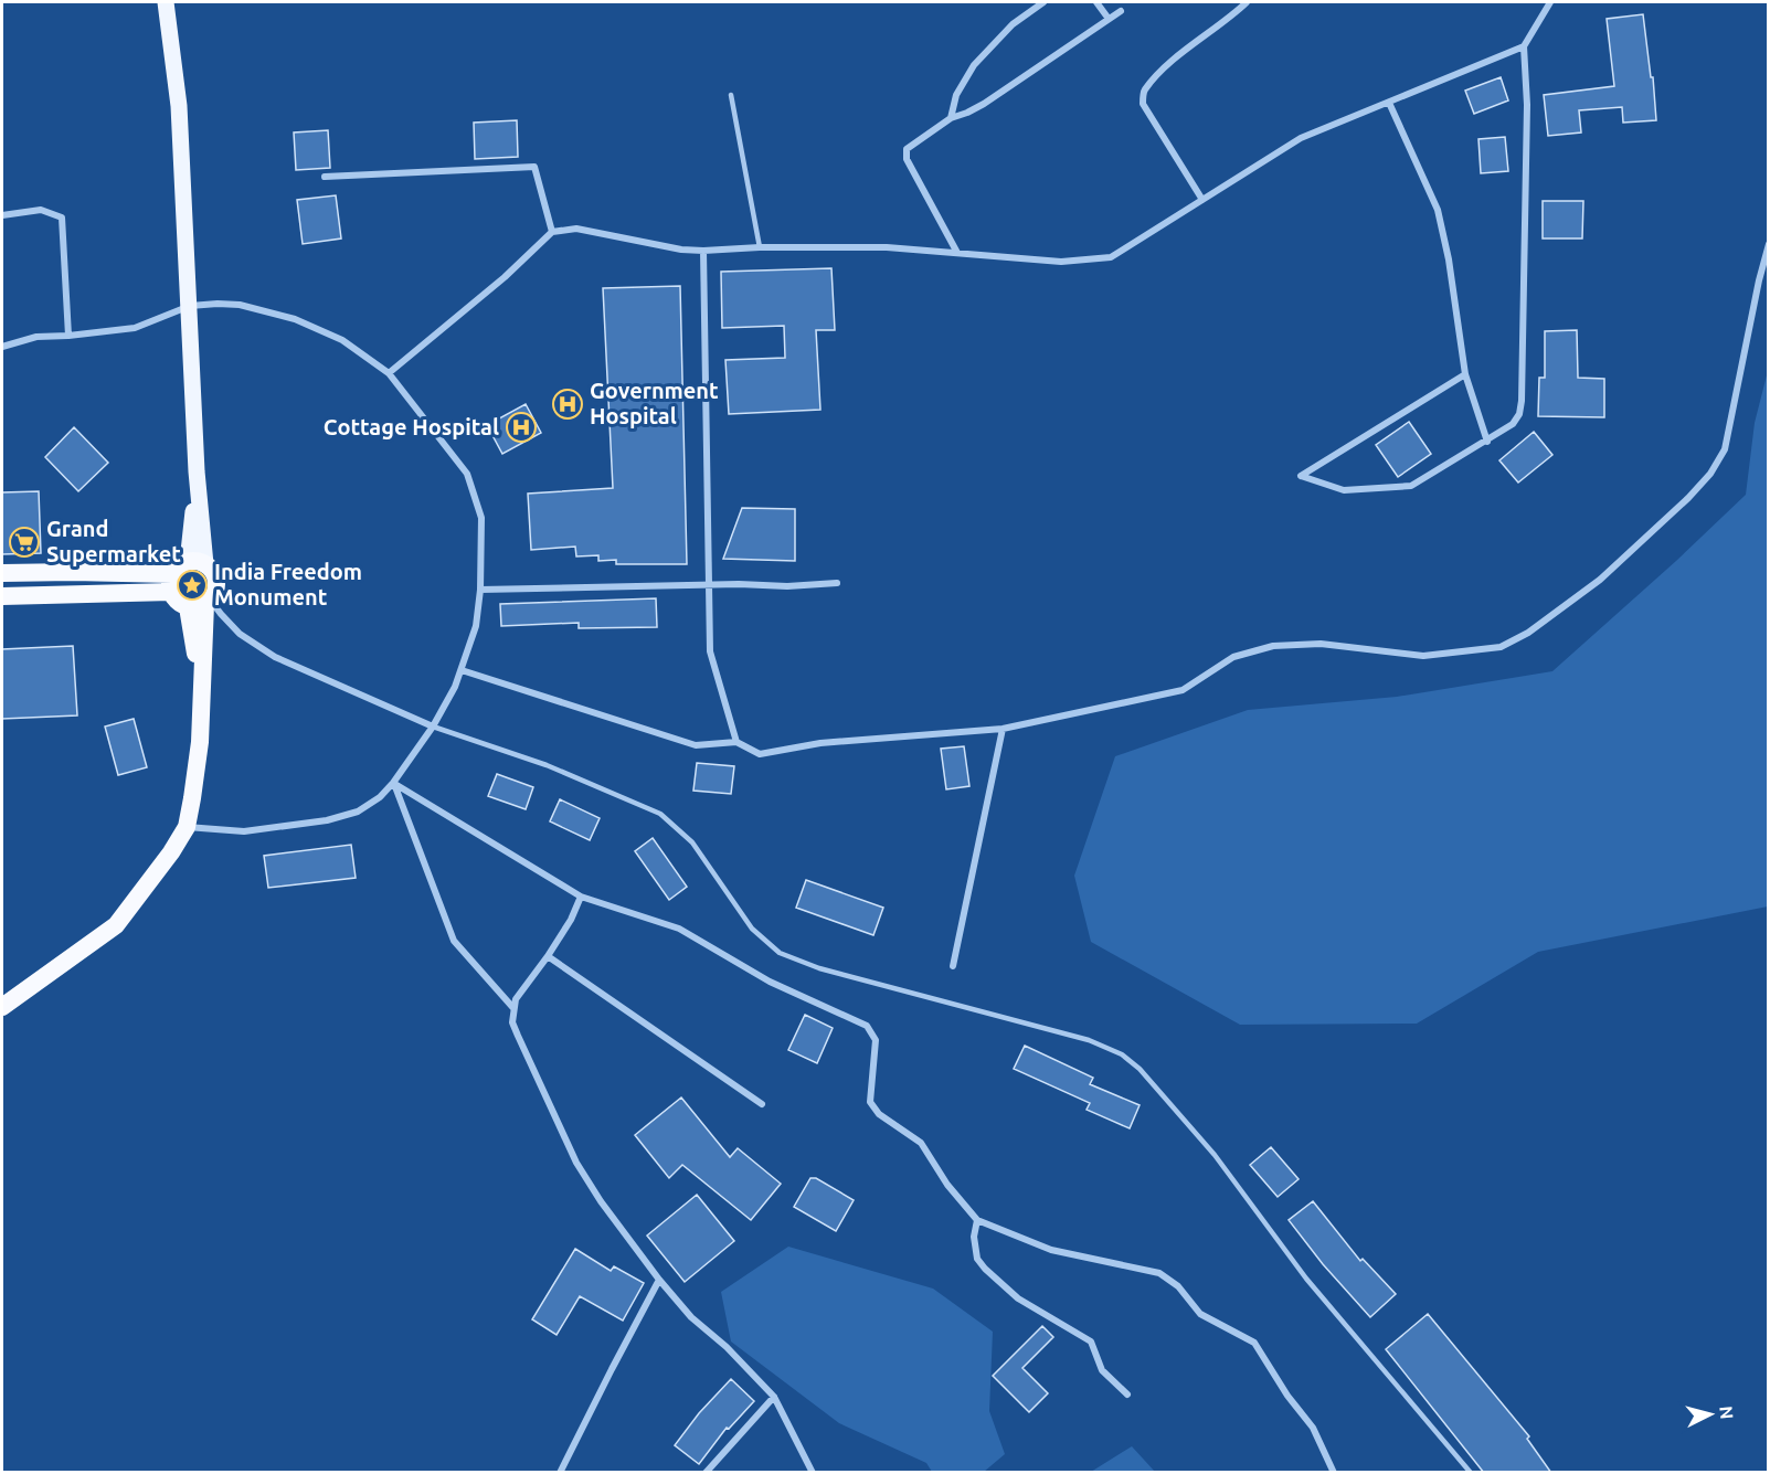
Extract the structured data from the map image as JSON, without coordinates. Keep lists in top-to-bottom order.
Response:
{
  "places": {
    "hospital": ["Government Hospital", "Cottage Hospital"],
    "supermarket": ["Grand Supermarket"],
    "place": ["India Freedom Monument"]
  },
  "north": "right"
}
